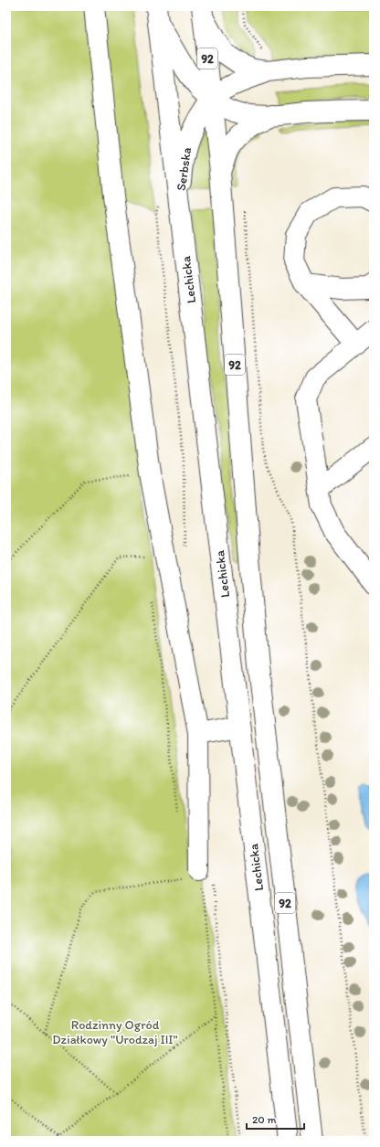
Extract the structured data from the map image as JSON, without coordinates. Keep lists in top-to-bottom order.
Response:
{
  "streets": {
    "main road": ["92", "Serbska", "Lechicka"]
  },
  "crossings": [
    ["Serbska", "Lechicka"]
  ],
  "parks": ["Rodzinny Ogród Działkowy \"Urodzaj III\""],
  "scale_bar": "20 m"
}
